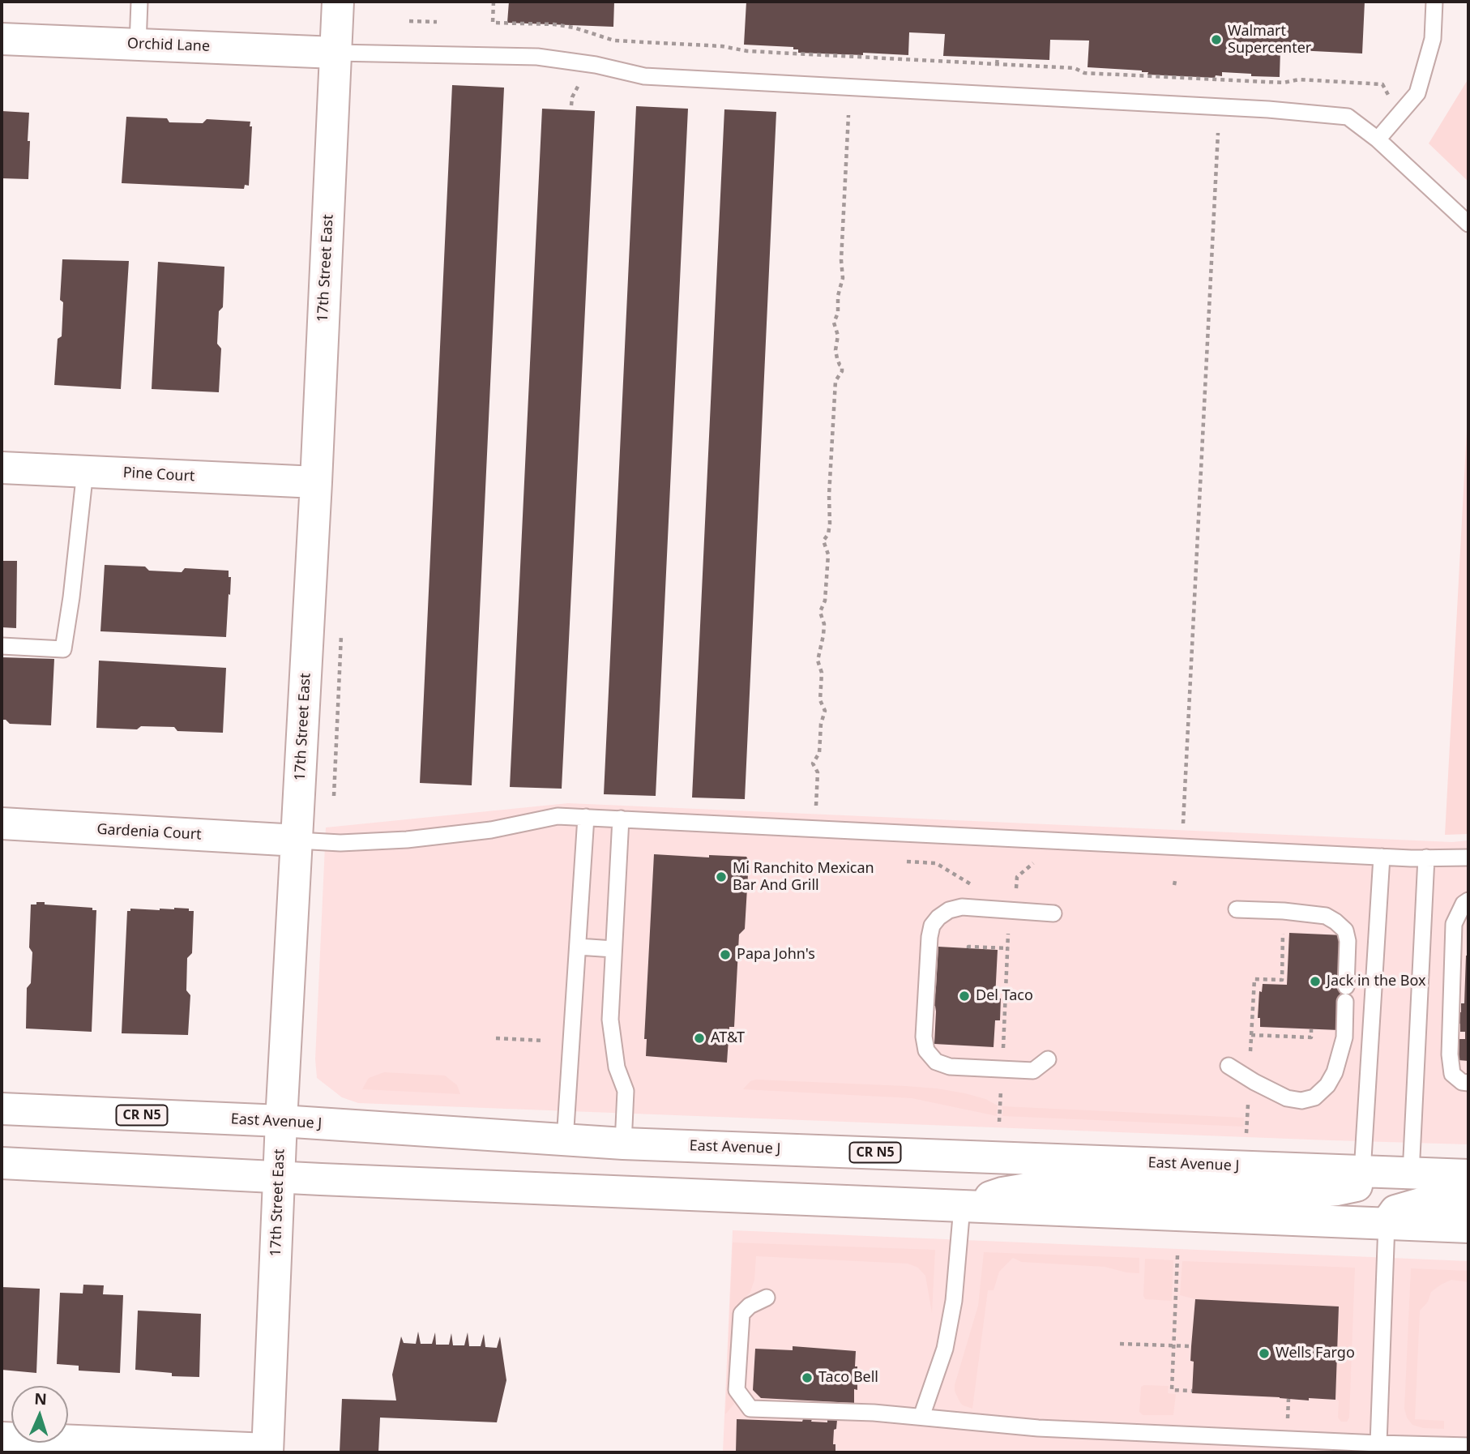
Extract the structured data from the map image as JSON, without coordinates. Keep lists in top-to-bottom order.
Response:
{
  "streets": {
    "main road": [
      "Orchid Lane",
      "17th Street East",
      "Pine Court",
      "Gardenia Court",
      "CR N5",
      "East Avenue J"
    ]
  },
  "crossings": [
    ["Orchid Lane", "17th Street East"],
    ["17th Street East", "Pine Court"],
    ["17th Street East", "Gardenia Court"],
    ["17th Street East", "East Avenue J"]
  ],
  "places": [
    "Walmart Supercenter",
    "Mi Ranchito Mexican Bar And Grill",
    "Papa John's",
    "Jack in the Box",
    "Del Taco",
    "AT&T",
    "Wells Fargo",
    "Taco Bell"
  ],
  "north": "top"
}
